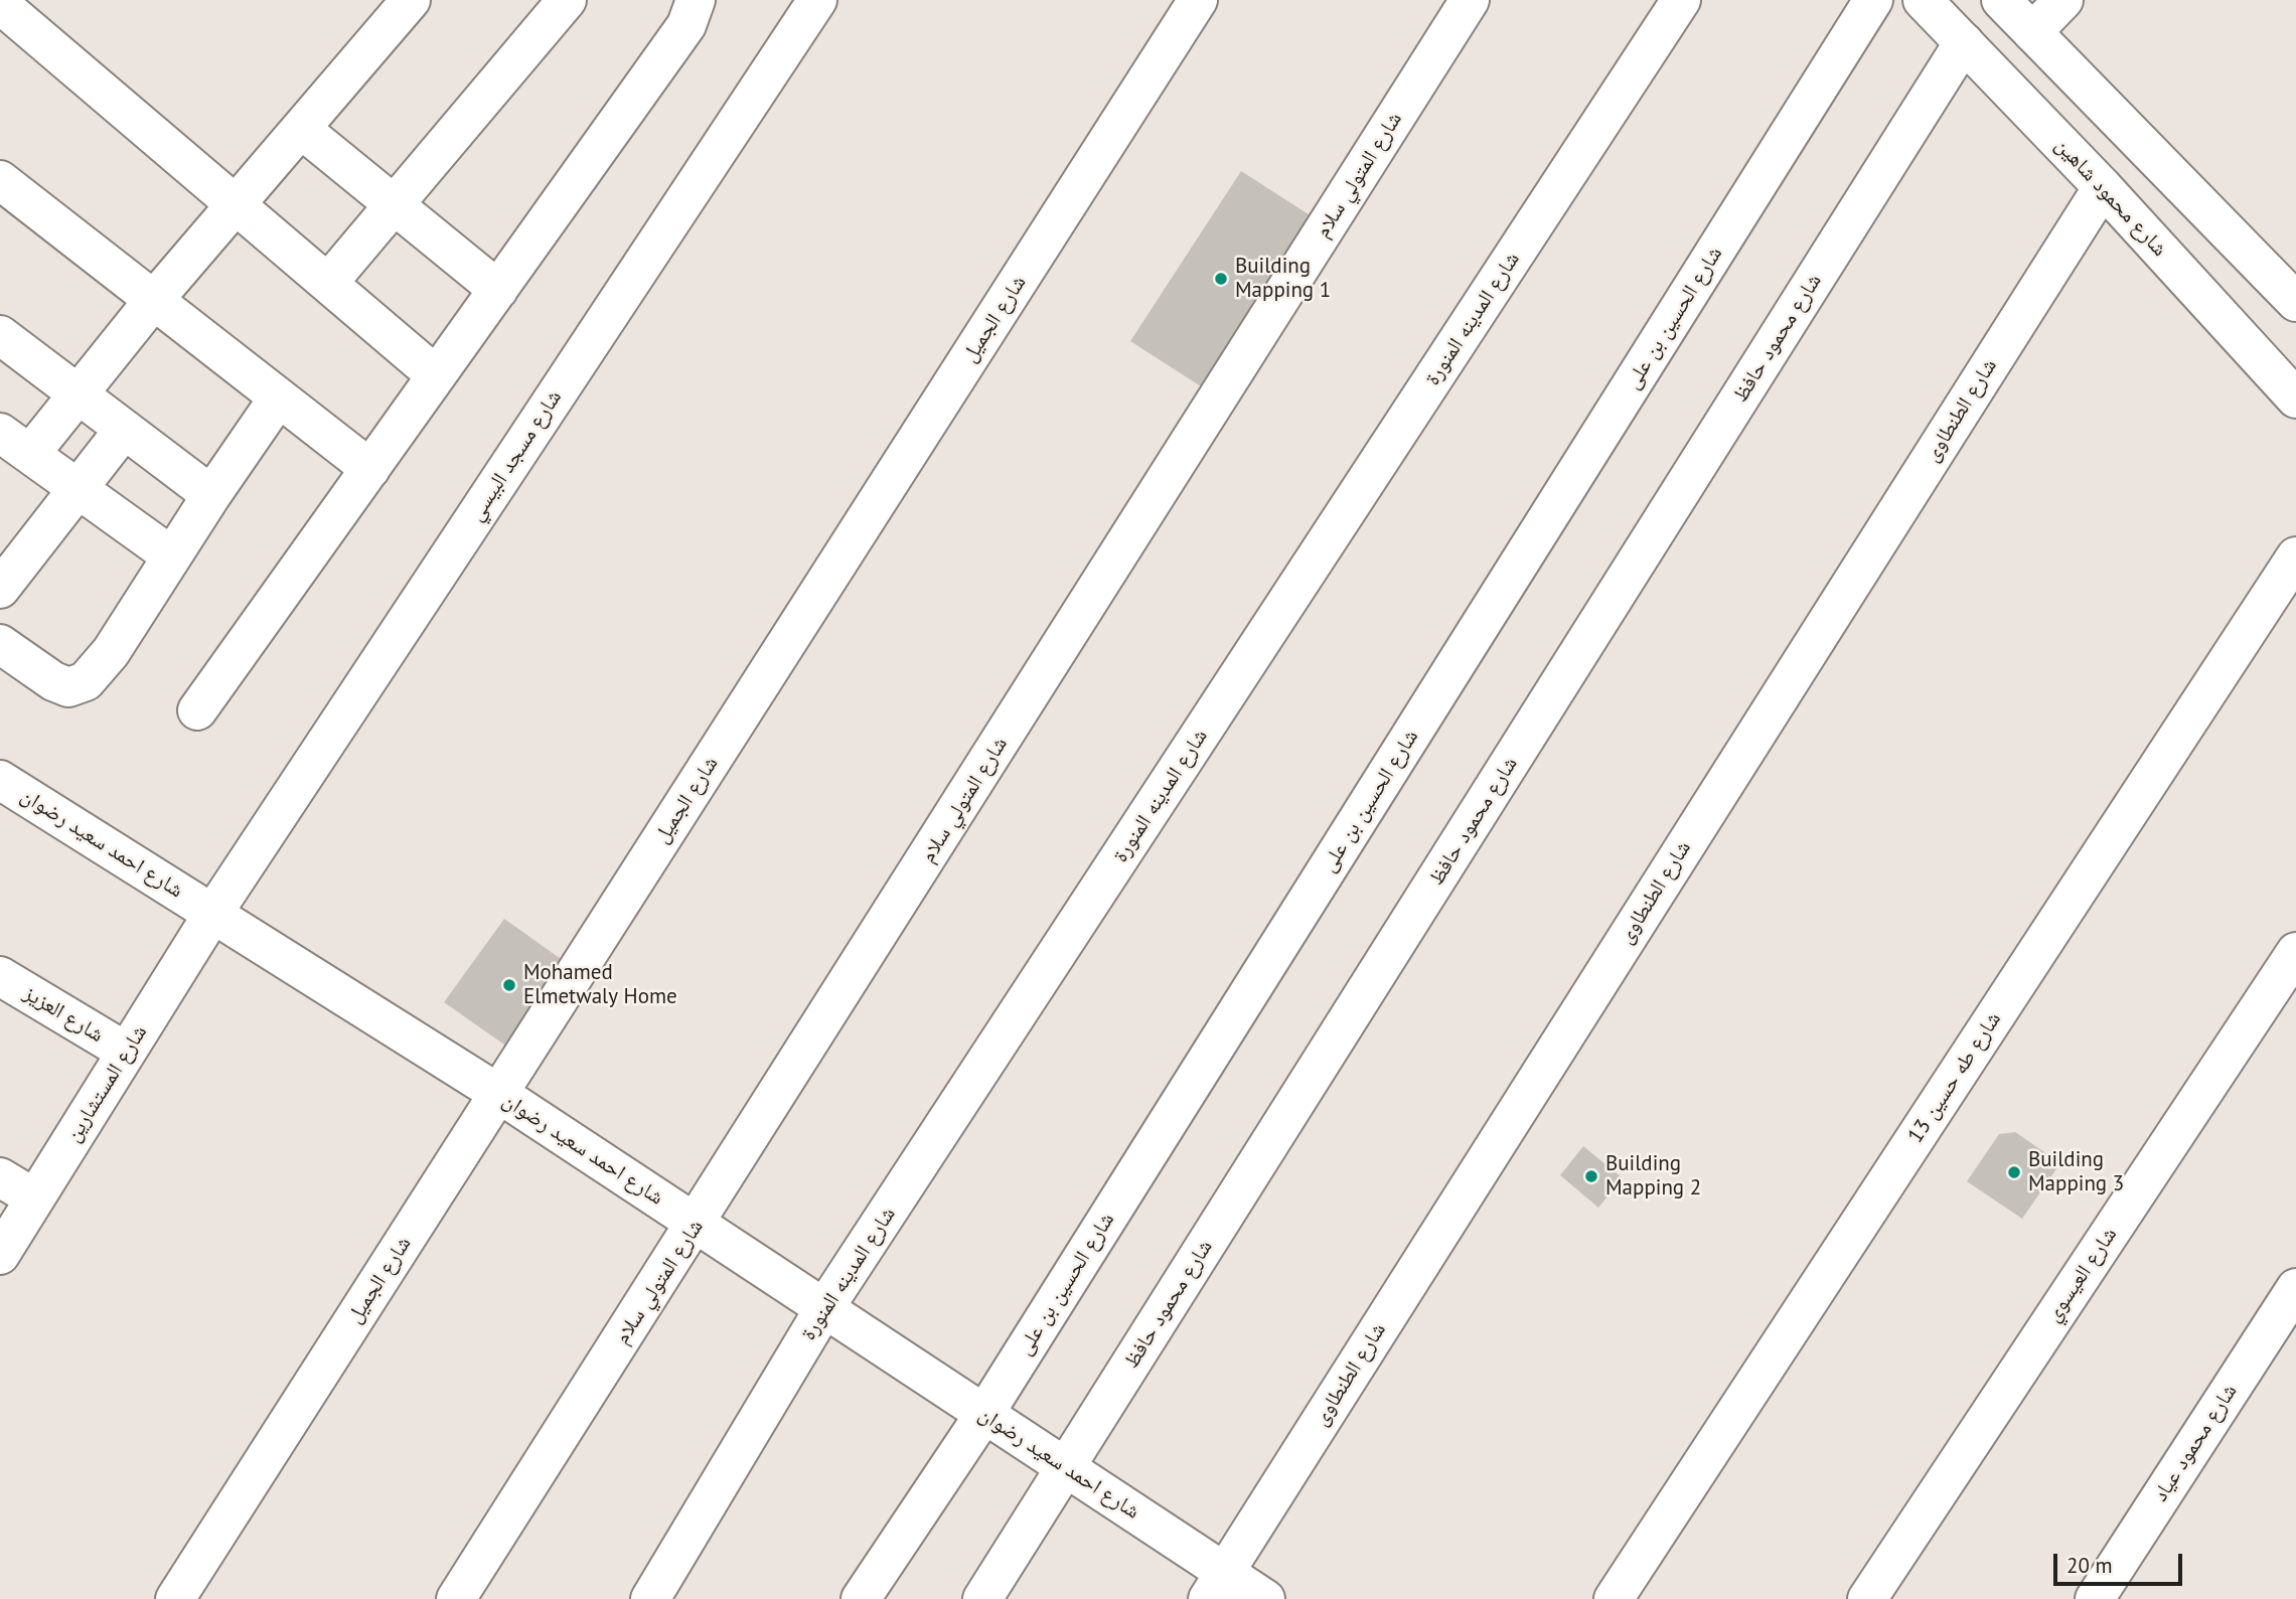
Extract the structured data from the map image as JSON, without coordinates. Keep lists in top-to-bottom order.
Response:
{
  "streets": {
    "street": [
      "شارع المتولي سلام",
      "شارع محمود شاهين",
      "شارع الحسين بن على",
      "شارع الجميل",
      "شارع المدينه المنورة",
      "شارع محمود حافظ",
      "شارع الطنطاوى",
      "شارع مسجد البيسي",
      "شارع احمد سعيد رضوان",
      "شارع العزيز",
      "شارع طه حسين 13",
      "شارع المستشارين",
      "شارع العيسوي",
      "شارع محمود عياد"
    ]
  },
  "crossings": [
    ["شارع المتولي سلام", "شارع احمد سعيد رضوان"],
    ["شارع محمود شاهين", "شارع محمود حافظ"],
    ["شارع محمود شاهين", "شارع الطنطاوى"],
    ["شارع الحسين بن على", "شارع احمد سعيد رضوان"],
    ["شارع الجميل", "شارع احمد سعيد رضوان"],
    ["شارع المدينه المنورة", "شارع احمد سعيد رضوان"],
    ["شارع محمود حافظ", "شارع احمد سعيد رضوان"],
    ["شارع الطنطاوى", "شارع احمد سعيد رضوان"],
    ["شارع مسجد البيسي", "شارع احمد سعيد رضوان"],
    ["شارع مسجد البيسي", "شارع المستشارين"],
    ["شارع احمد سعيد رضوان", "شارع المستشارين"],
    ["شارع العزيز", "شارع المستشارين"]
  ],
  "places": [
    "Building Mapping 1",
    "Mohamed Elmetwaly Home",
    "Building Mapping 3",
    "Building Mapping 2"
  ],
  "scale_bar": "20 m"
}
